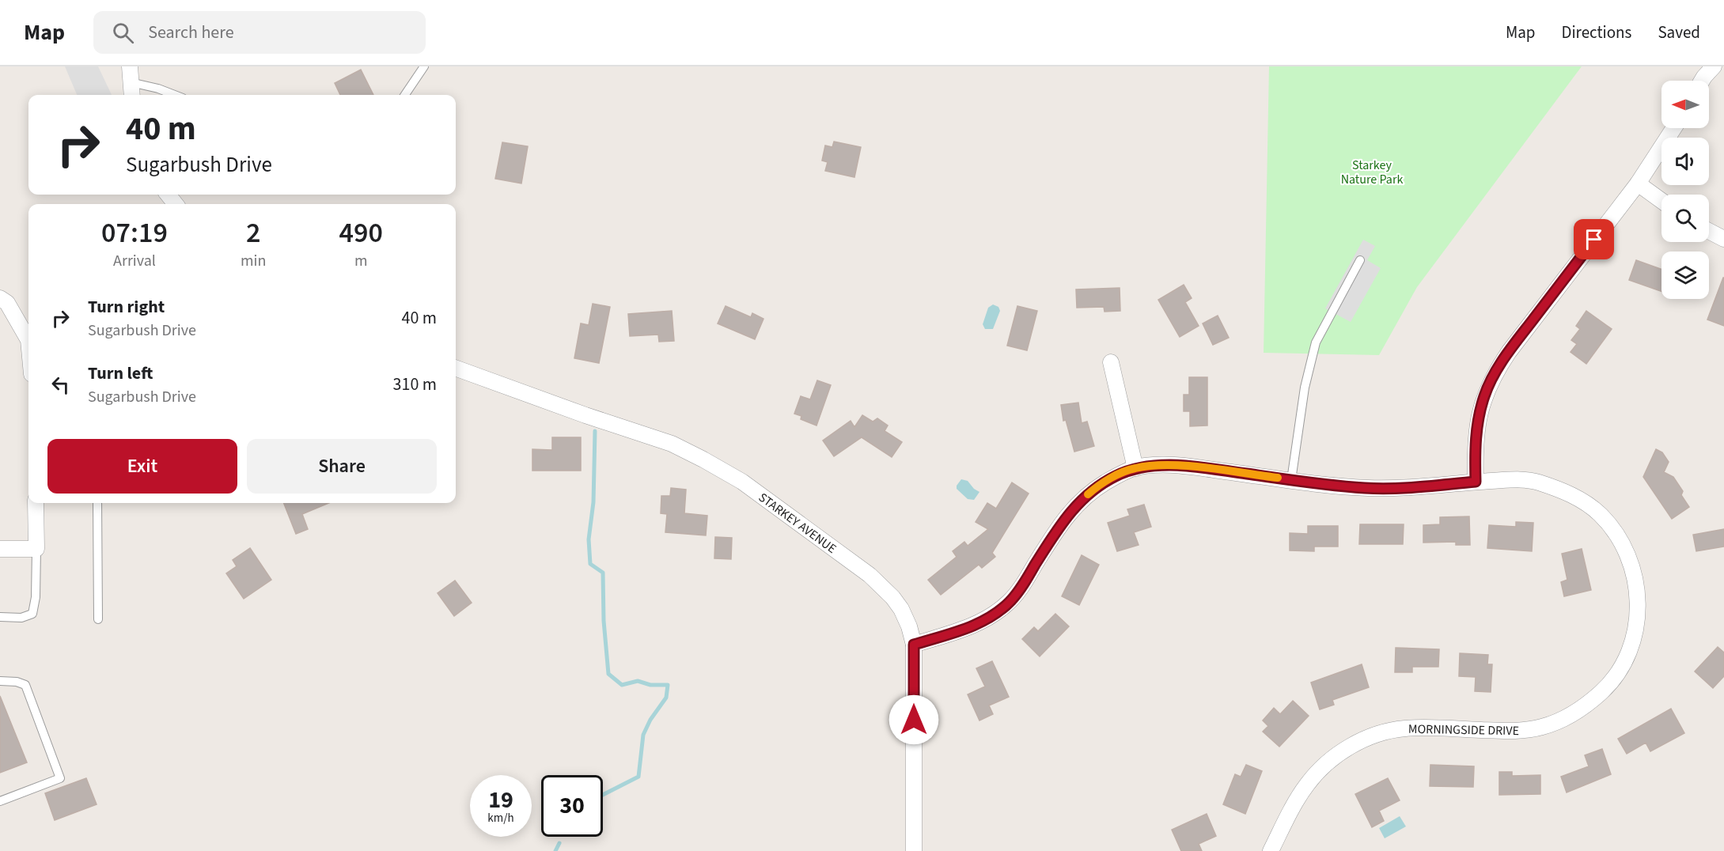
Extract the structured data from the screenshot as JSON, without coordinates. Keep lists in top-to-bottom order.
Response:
{
  "streets": {
    "street": ["STARKEY AVENUE", "MORNINGSIDE DRIVE"]
  },
  "crossings": [
    ["STARKEY AVENUE", "MORNINGSIDE DRIVE"]
  ],
  "parks": ["Starkey Nature Park"],
  "north": "left",
  "page": {
    "header": "Map",
    "search": "Search here",
    "nav": ["Map", "Directions", "Saved"],
    "turn": ["40 m", "Sugarbush Drive"],
    "eta": [
      "07:19",
      "Arrival",
      "2",
      "min",
      "490",
      "m"
    ],
    "list": [
      {
        "name": "Turn right",
        "note": "Sugarbush Drive",
        "value": "40 m"
      },
      {
        "name": "Turn left",
        "note": "Sugarbush Drive",
        "value": "310 m"
      }
    ],
    "buttons": ["Exit", "Share"],
    "speed": "19 km/h",
    "limit": "30"
  }
}
